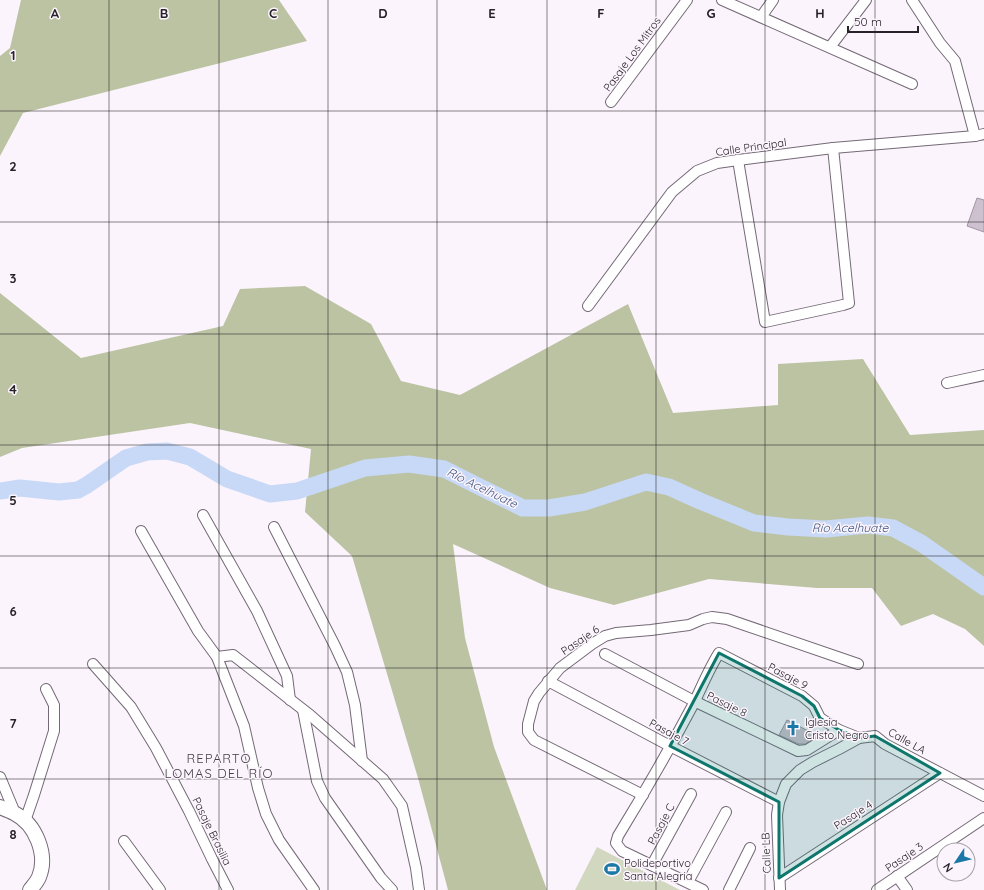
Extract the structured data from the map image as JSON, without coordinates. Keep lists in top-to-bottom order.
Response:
{
  "streets": {
    "street": [
      "Pasaje Los Mitros",
      "Calle Principal",
      "Pasaje 6",
      "Pasaje 9",
      "Pasaje 8",
      "Pasaje 7",
      "Calle LA",
      "Pasaje 4",
      "Pasaje C",
      "Pasaje Brasilia",
      "Calle LB",
      "Pasaje 3"
    ]
  },
  "crossings": [
    ["Pasaje 6", "Pasaje 7"],
    ["Pasaje 9", "Pasaje 8"],
    ["Pasaje 9", "Calle LA"],
    ["Pasaje 7", "Calle LA"],
    ["Calle LA", "Pasaje 4"],
    ["Calle LA", "Calle LB"],
    ["Pasaje 4", "Calle LB"]
  ],
  "districts": ["REPARTO LOMAS DEL RÍO"],
  "water": ["Río Acelhuate"],
  "places": {
    "church": ["Iglesia Cristo Negro"],
    "sports": ["Polideportivo Santa Alegria"]
  },
  "scale_bar": "50 m",
  "north": "bottom left",
  "grid": {
    "columns": [
      "A",
      "B",
      "C",
      "D",
      "E",
      "F",
      "G",
      "H"
    ],
    "rows": [
      "1",
      "2",
      "3",
      "4",
      "5",
      "6",
      "7",
      "8"
    ]
  }
}
